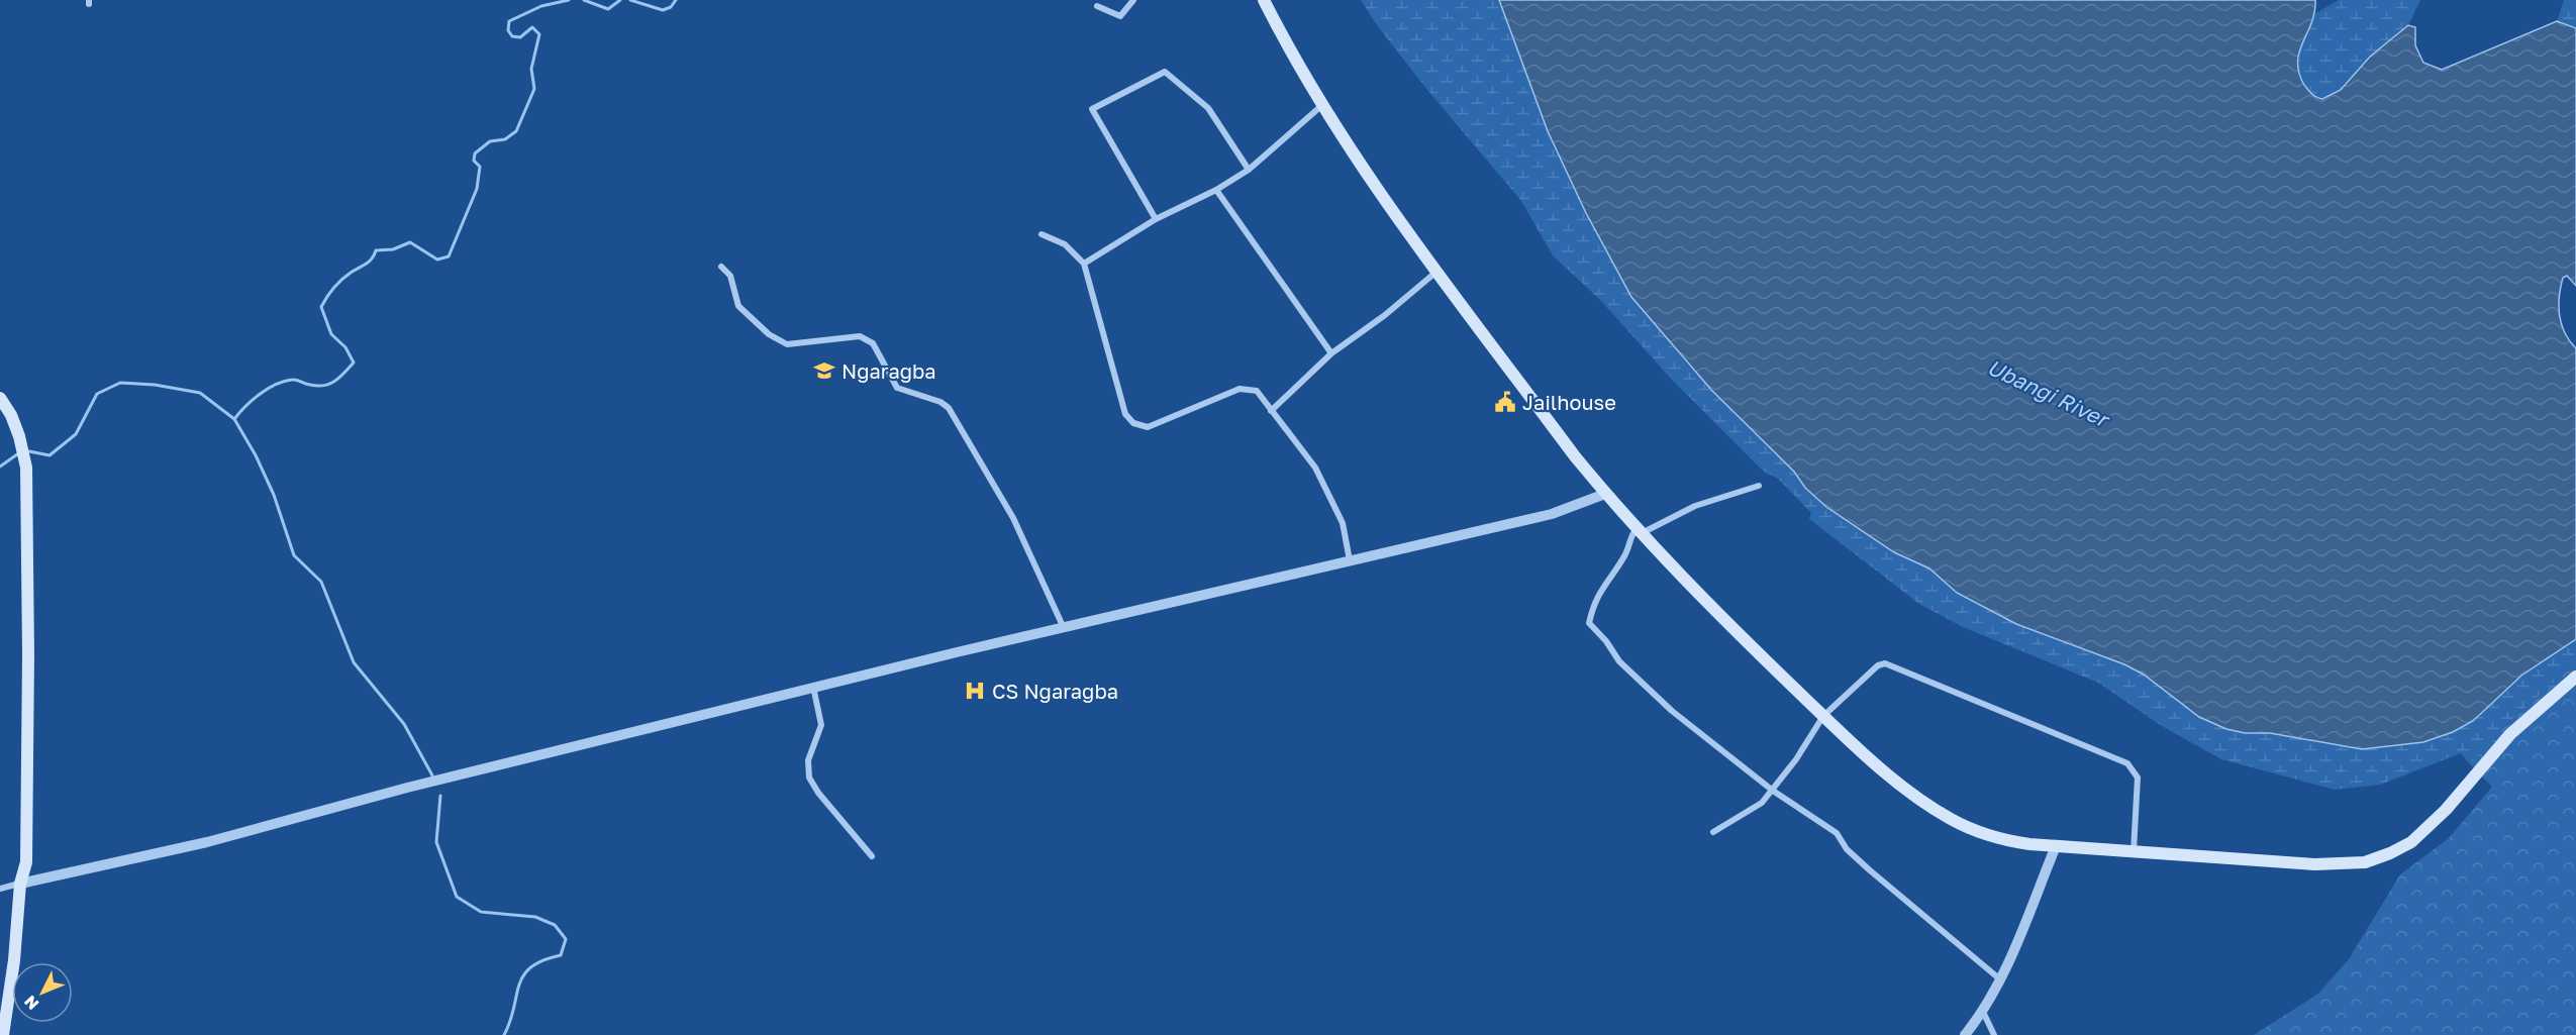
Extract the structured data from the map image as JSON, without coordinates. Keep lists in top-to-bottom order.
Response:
{
  "water": ["Ubangi River"],
  "places": {
    "school or university": ["Ngaragba"],
    "public building": ["Jailhouse"],
    "hospital": ["CS Ngaragba"]
  },
  "north": "bottom left"
}
